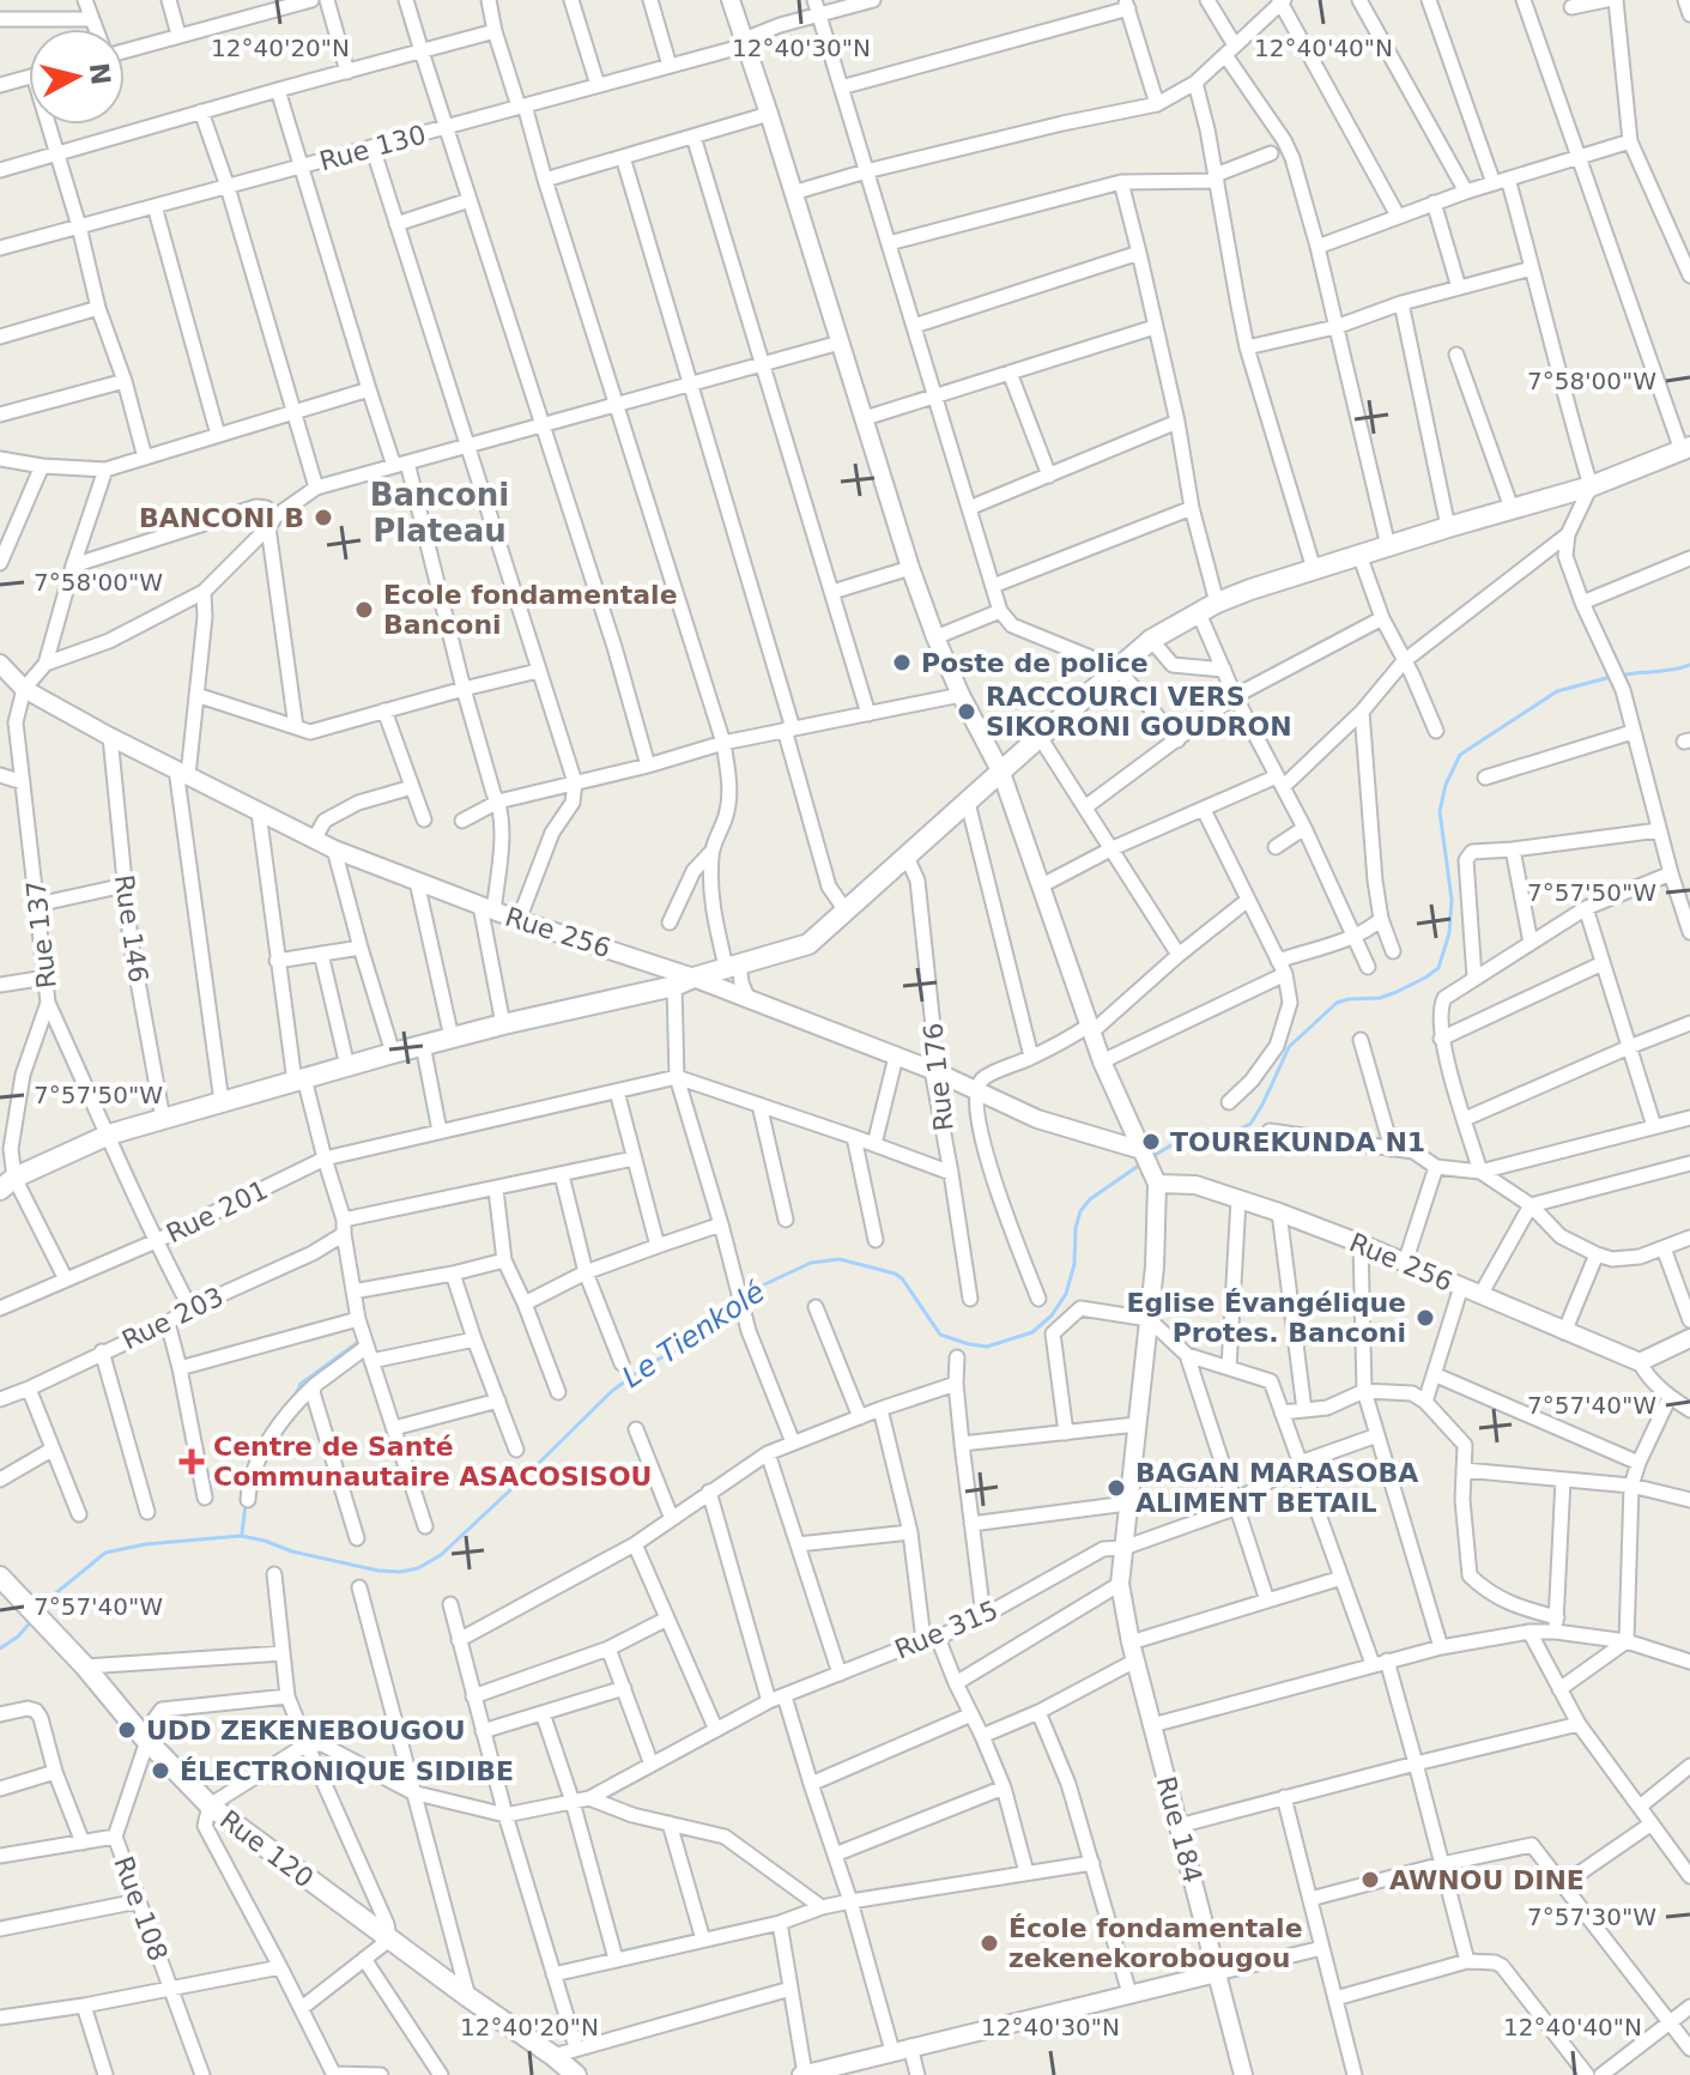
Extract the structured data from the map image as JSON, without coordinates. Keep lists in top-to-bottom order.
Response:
{
  "streets": {
    "main road": ["Rue 120"],
    "street": [
      "Rue 130",
      "Rue 146",
      "Rue 256",
      "Rue 137",
      "Rue 176",
      "Rue 201",
      "Rue 203",
      "Rue 315",
      "Rue 184",
      "Rue 108"
    ]
  },
  "crossings": [
    ["Rue 146", "Rue 256"],
    ["Rue 256", "Rue 137"],
    ["Rue 256", "Rue 176"],
    ["Rue 256", "Rue 184"],
    ["Rue 315", "Rue 184"],
    ["Rue 120", "Rue 108"]
  ],
  "districts": ["Banconi Plateau"],
  "water": ["Le Tienkolé"],
  "places": {
    "other": [
      "BANCONI B",
      "Ecole fondamentale Banconi",
      "Poste de police",
      "RACCOURCI VERS SIKORONI GOUDRON",
      "TOUREKUNDA N1",
      "Eglise Évangélique Protes. Banconi",
      "BAGAN MARASOBA ALIMENT BETAIL",
      "UDD ZEKENEBOUGOU",
      "ÉLECTRONIQUE SIDIBE",
      "AWNOU DINE",
      "École fondamentale zekenekorobougou"
    ],
    "health": ["Centre de Santé Communautaire ASACOSISOU"]
  },
  "north": "right",
  "coordinates": [
    "12°40'20\"N",
    "12°40'30\"N",
    "12°40'40\"N",
    "7°58'00\"W",
    "7°57'50\"W",
    "7°57'40\"W",
    "7°57'30\"W"
  ]
}
